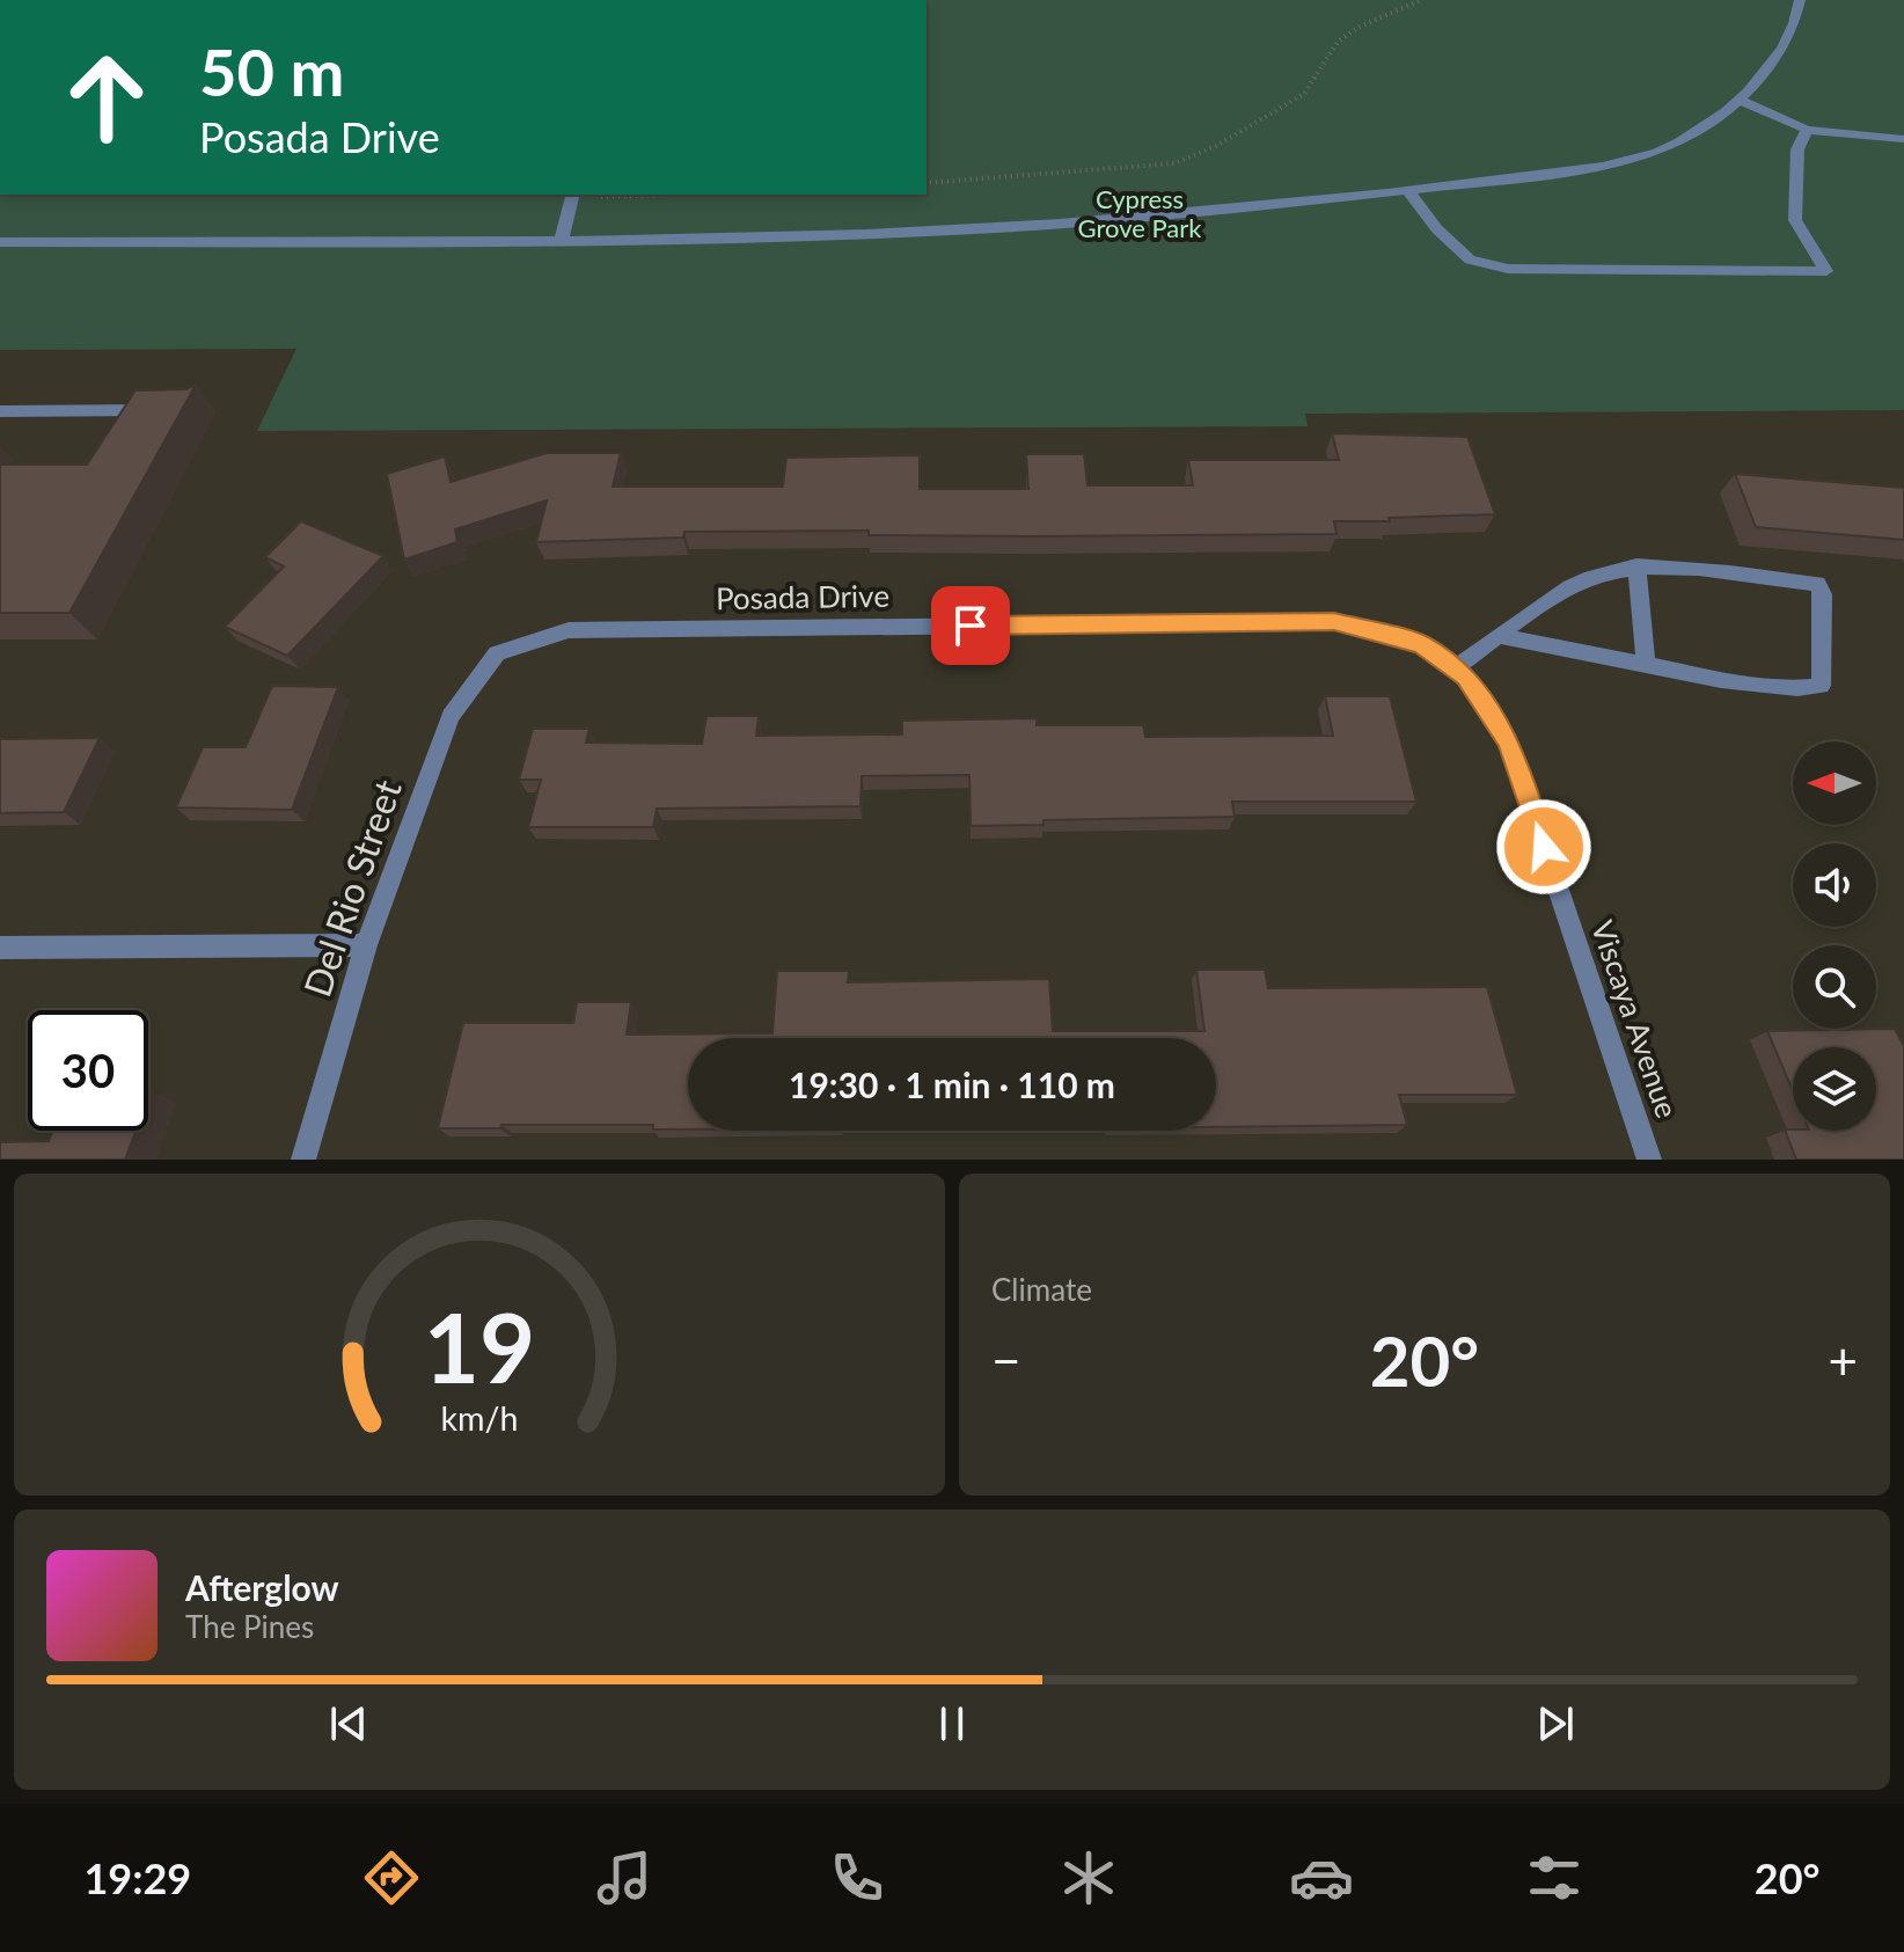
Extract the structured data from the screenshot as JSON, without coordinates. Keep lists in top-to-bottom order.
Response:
{
  "streets": {
    "street": ["Posada Drive", "Del Rio Street", "Viscaya Avenue"]
  },
  "crossings": [
    ["Posada Drive", "Del Rio Street"],
    ["Posada Drive", "Viscaya Avenue"]
  ],
  "parks": ["Cypress Grove Park"],
  "north": "left",
  "page": {
    "turn": ["50 m", "Posada Drive"],
    "limit": "30",
    "trip": "19:30 · 1 min · 110 m",
    "tile": "Climate",
    "heat": ["−", "20°", "+"],
    "song": ["Afterglow", "The Pines"],
    "tabs": ["19:29", "20°"],
    "gauge": ["19", "km/h"]
  }
}
